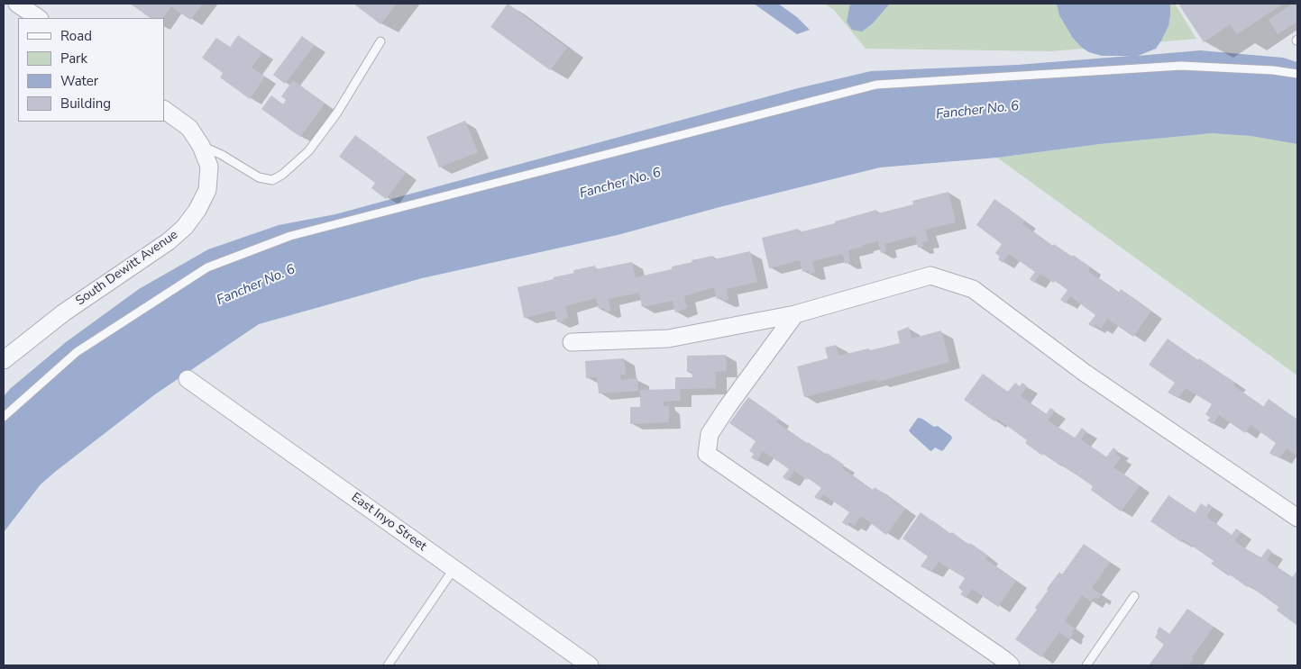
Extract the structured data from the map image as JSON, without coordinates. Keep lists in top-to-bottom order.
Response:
{
  "streets": {
    "street": ["South Dewitt Avenue", "East Inyo Street"]
  },
  "water": ["Fancher No. 6"],
  "legend": [
    "Road",
    "Park",
    "Water",
    "Building"
  ]
}
